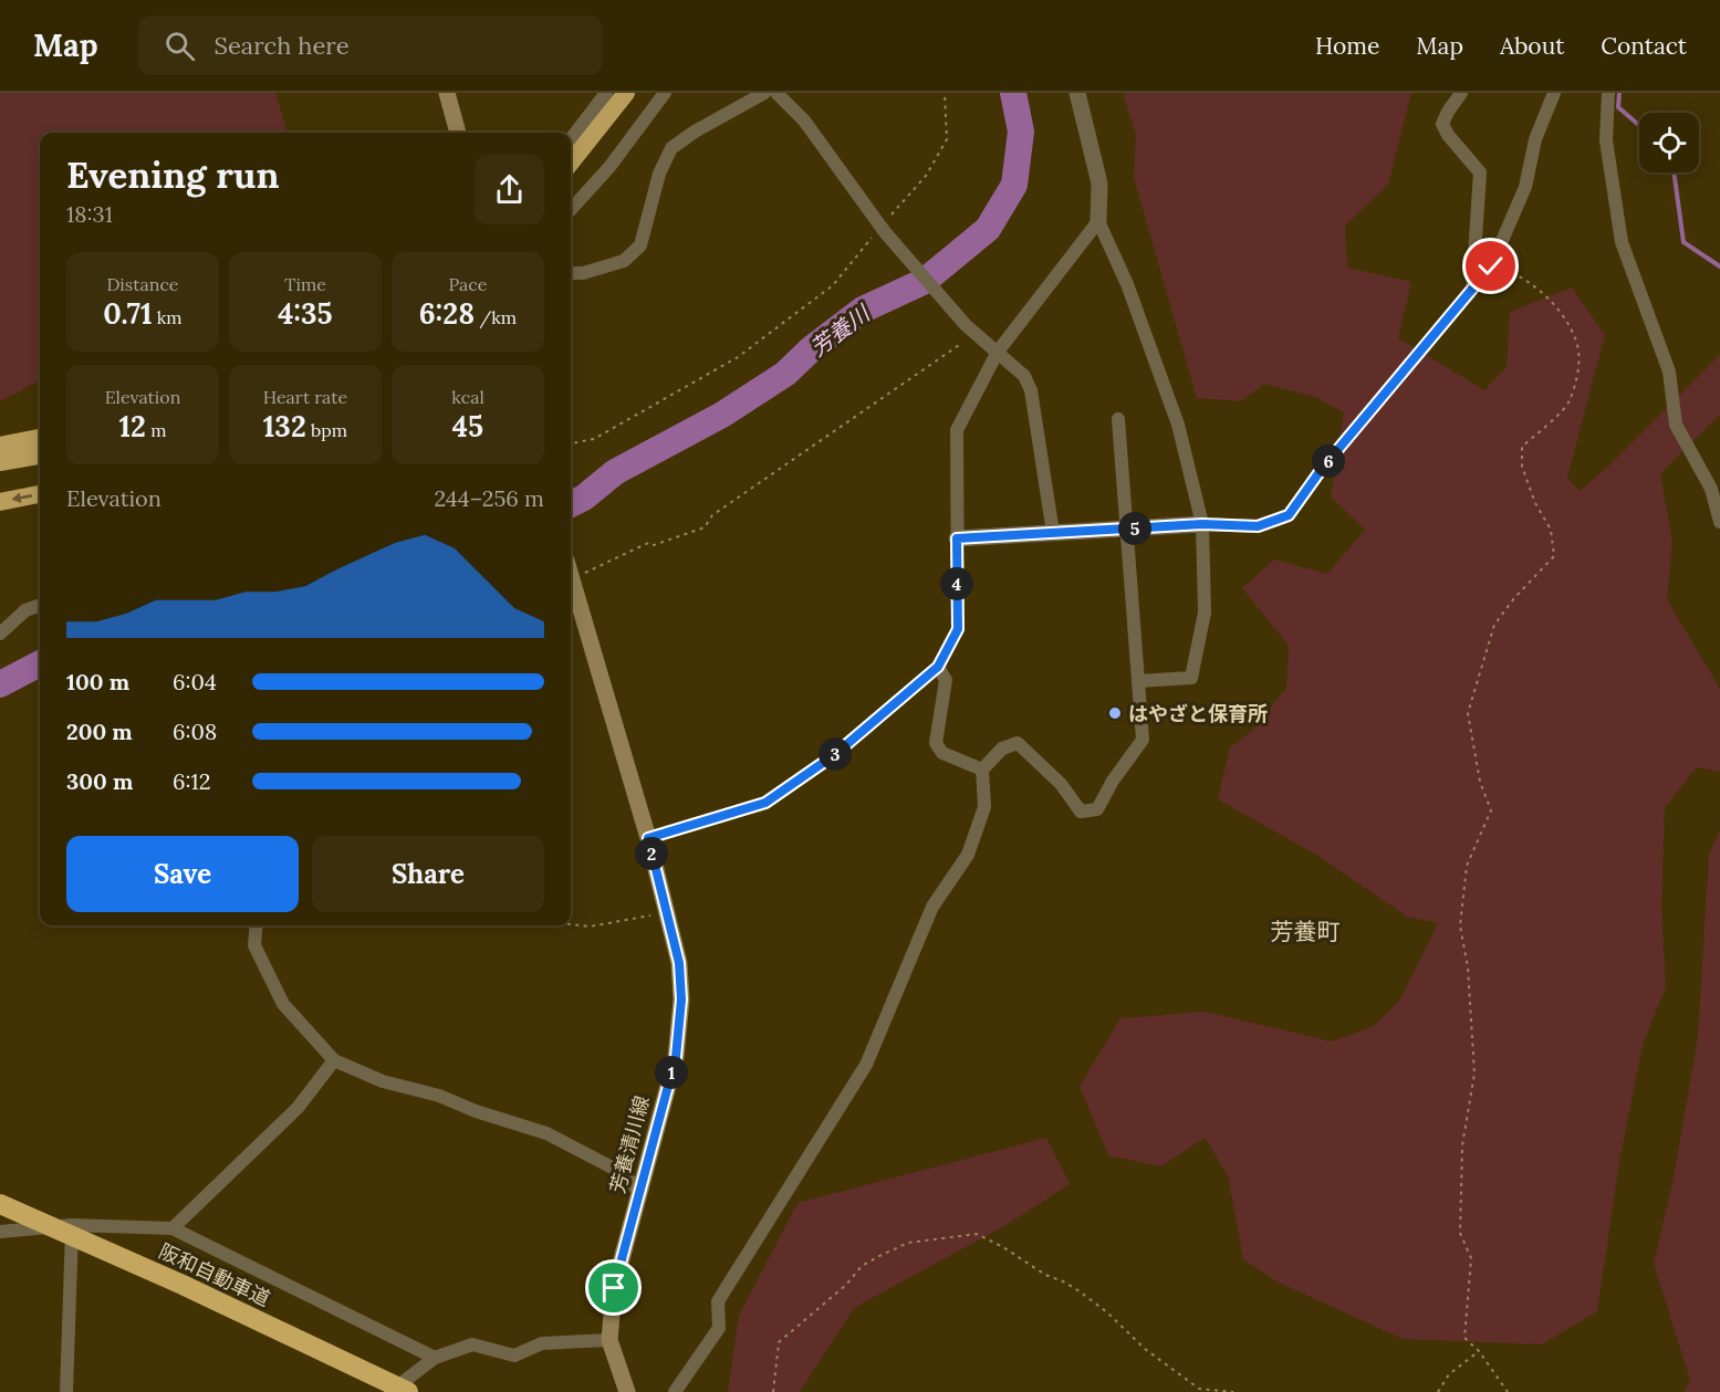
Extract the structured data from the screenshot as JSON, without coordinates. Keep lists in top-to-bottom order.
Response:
{
  "streets": {
    "highway": ["阪和自動車道"],
    "main road": ["芳養清川線"]
  },
  "districts": ["芳養町"],
  "water": ["芳養川"],
  "places": ["はやざと保育所"],
  "page": {
    "header": "Map",
    "search": "Search here",
    "nav": [
      "Home",
      "Map",
      "About",
      "Contact"
    ],
    "heading": ["Evening run", "18:31"],
    "stats": [
      ["Distance", "0.71 km"],
      ["Time", "4:35"],
      ["Pace", "6:28 /km"],
      ["Elevation", "12 m"],
      ["Heart rate", "132 bpm"],
      ["kcal", "45"]
    ],
    "pins": [
      "6",
      "5",
      "4",
      "3",
      "2",
      "1"
    ],
    "chart": ["Elevation", "244–256 m"],
    "list": [
      {
        "name": "100 m",
        "note": "6:04"
      },
      {
        "name": "200 m",
        "note": "6:08"
      },
      {
        "name": "300 m",
        "note": "6:12"
      }
    ],
    "buttons": ["Save", "Share"]
  }
}
